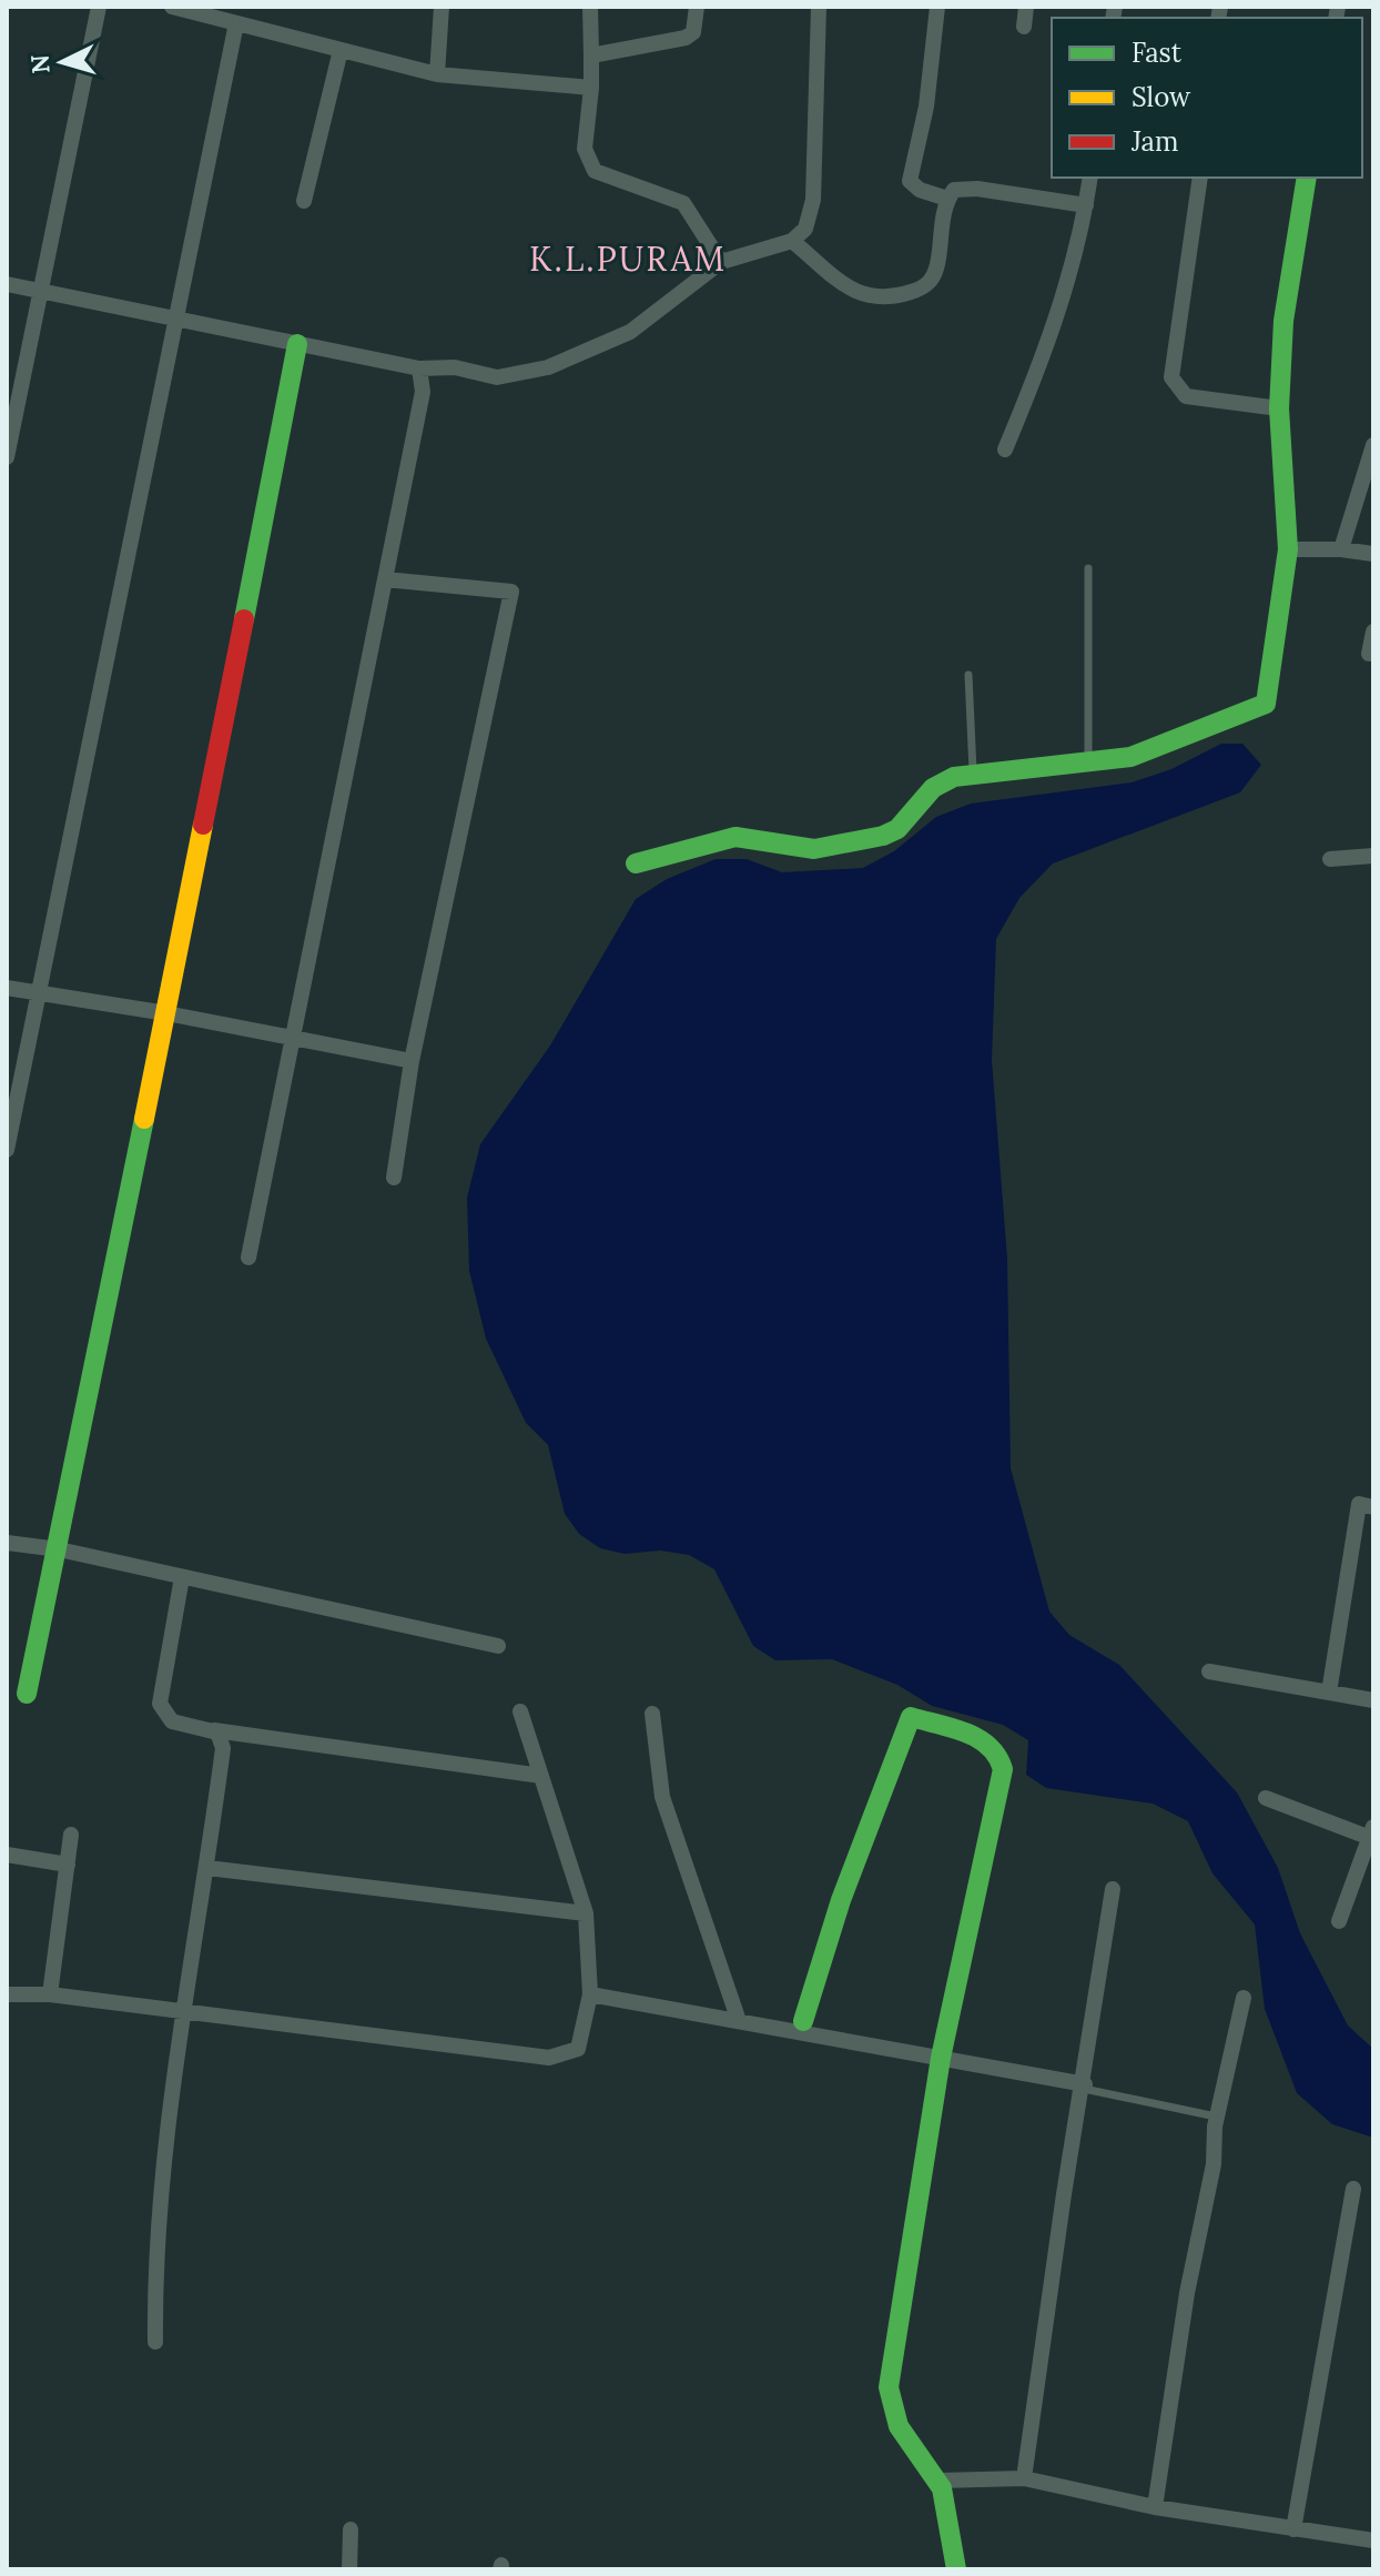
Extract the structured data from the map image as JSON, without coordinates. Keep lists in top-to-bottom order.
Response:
{
  "districts": ["K.L.PURAM"],
  "legend": ["Fast", "Slow", "Jam"],
  "north": "left"
}
